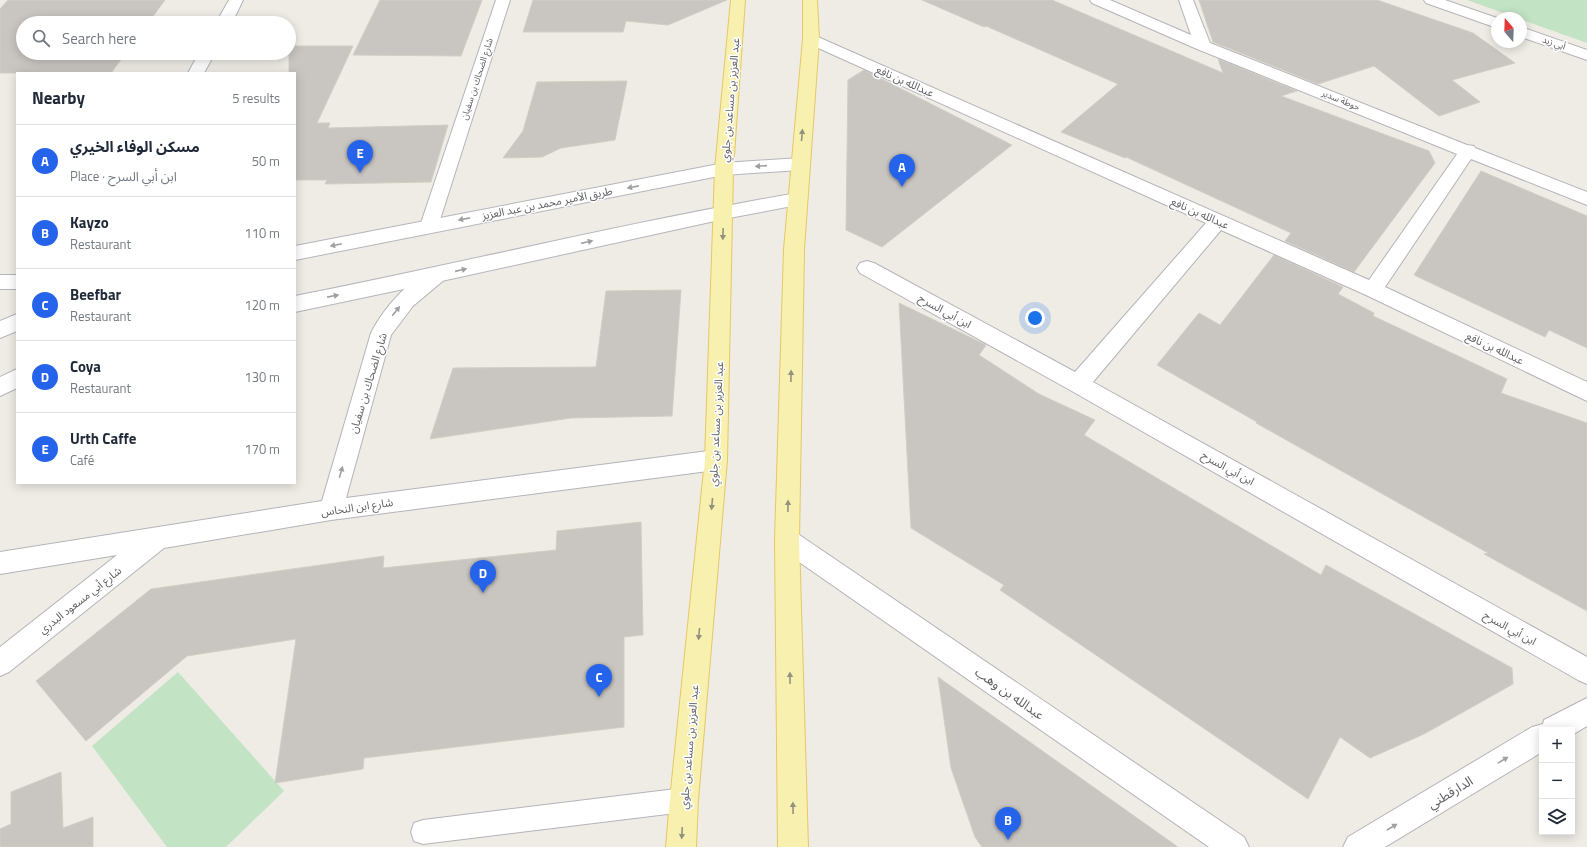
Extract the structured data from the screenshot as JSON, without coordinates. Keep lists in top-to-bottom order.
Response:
{
  "streets": {
    "main road": ["عبد العزيز بن مساعد بن جلوي"],
    "street": [
      "أبي زيد",
      "شارع الضحاك بن سفيان",
      "عبدالله بن نافع",
      "حوطة سدير",
      "طريق الأمير محمد بن عبد العزيز",
      "ابن أبي السرح",
      "شارع ابن النحاس",
      "شارع أبي مسعود البدري",
      "عبدالله بن وهب",
      "الدارقطني"
    ]
  },
  "crossings": [
    ["شارع الضحاك بن سفيان", "طريق الأمير محمد بن عبد العزيز"],
    ["شارع الضحاك بن سفيان", "شارع ابن النحاس"],
    ["عبد العزيز بن مساعد بن جلوي", "طريق الأمير محمد بن عبد العزيز"],
    ["عبد العزيز بن مساعد بن جلوي", "شارع ابن النحاس"],
    ["شارع ابن النحاس", "شارع أبي مسعود البدري"]
  ],
  "one_way": ["شارع الضحاك بن سفيان", "الدارقطني"],
  "north": "top",
  "page": {
    "search": "Search here",
    "heading": ["Nearby", "5 results"],
    "list": [
      {
        "mark": "A",
        "name": "مسكن الوفاء الخيري",
        "note": "Place · ابن أبي السرح",
        "value": "50 m"
      },
      {
        "mark": "B",
        "name": "Kayzo",
        "note": "Restaurant",
        "value": "110 m"
      },
      {
        "mark": "C",
        "name": "Beefbar",
        "note": "Restaurant",
        "value": "120 m"
      },
      {
        "mark": "D",
        "name": "Coya",
        "note": "Restaurant",
        "value": "130 m"
      },
      {
        "mark": "E",
        "name": "Urth Caffe",
        "note": "Café",
        "value": "170 m"
      }
    ],
    "pins": [
      "E",
      "A",
      "D",
      "C",
      "B"
    ],
    "map_buttons": ["+", "−"]
  }
}
